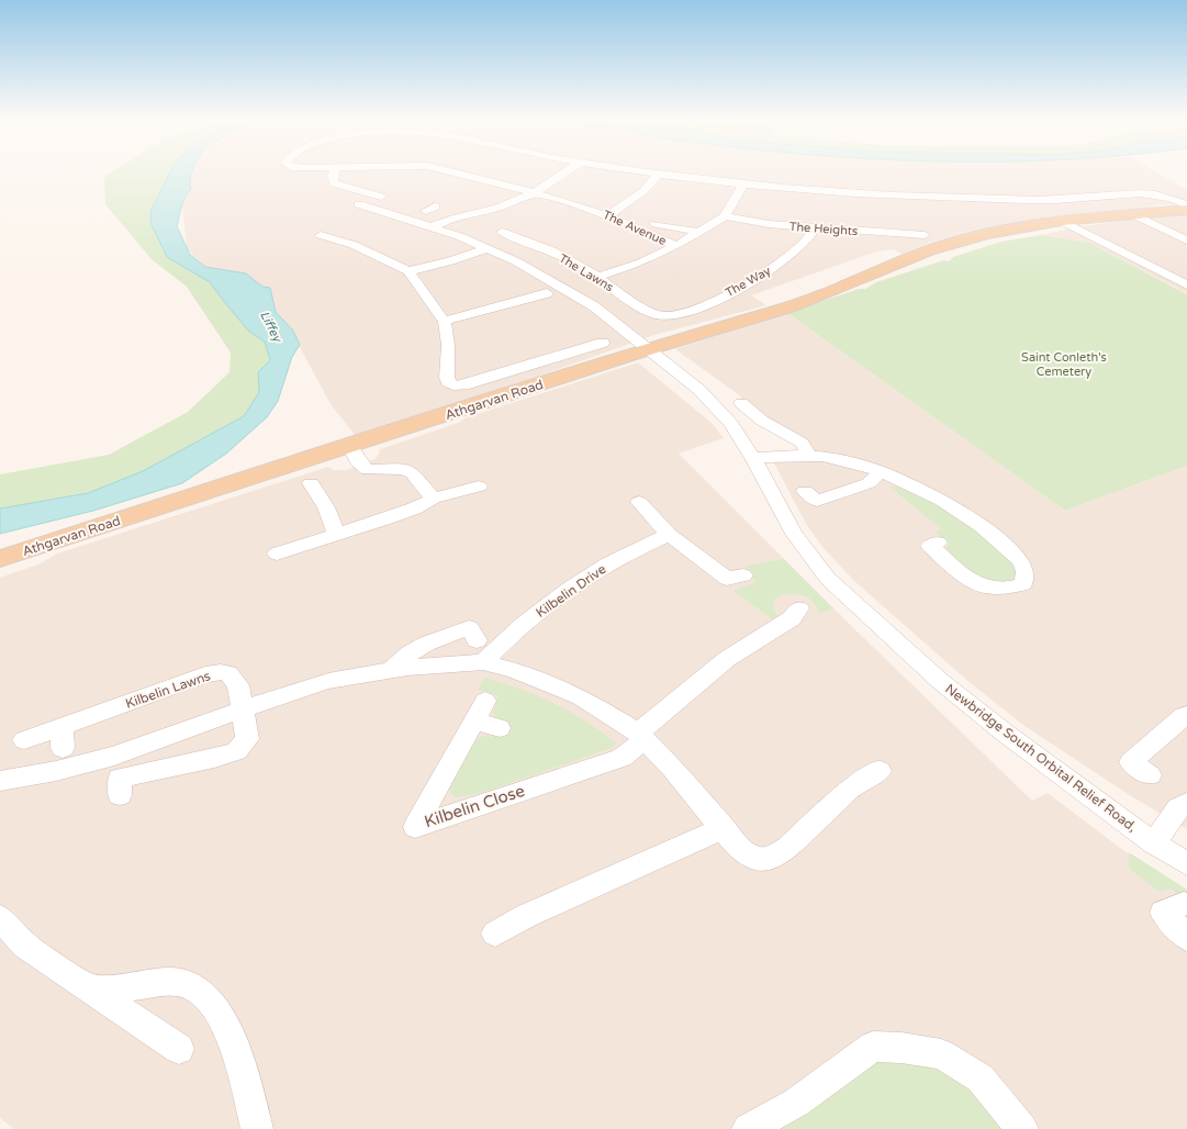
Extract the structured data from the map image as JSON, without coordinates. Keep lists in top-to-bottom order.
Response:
{
  "streets": {
    "main road": ["Athgarvan Road"],
    "street": [
      "The Avenue",
      "The Heights",
      "The Lawns",
      "The Way",
      "Kilbelin Drive",
      "Kilbelin Lawns",
      "Newbridge South Orbital Relief Road,",
      "Kilbelin Close"
    ]
  },
  "crossings": [
    ["The Heights", "The Way"],
    ["The Lawns", "The Way"],
    ["Athgarvan Road", "Newbridge South Orbital Relief Road,"]
  ],
  "water": ["Liffey"],
  "parks": ["Saint Conleth's Cemetery"]
}
